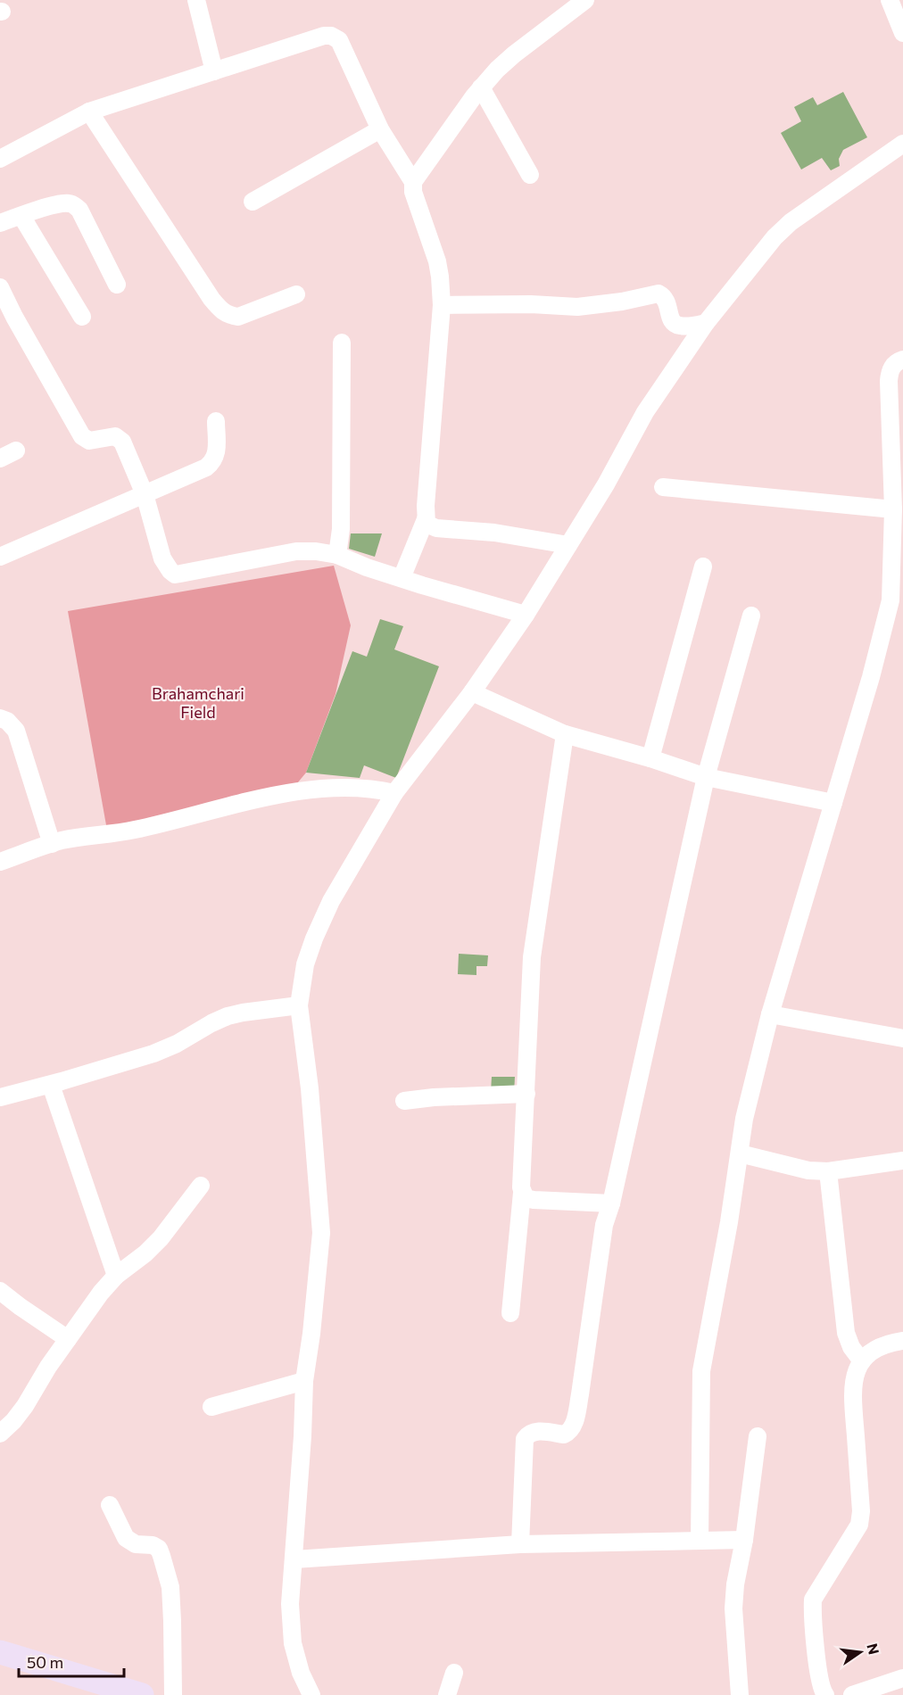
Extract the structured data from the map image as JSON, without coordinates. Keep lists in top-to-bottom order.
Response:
{
  "parks": ["Brahamchari Field"],
  "scale_bar": "50 m",
  "north": "right"
}
